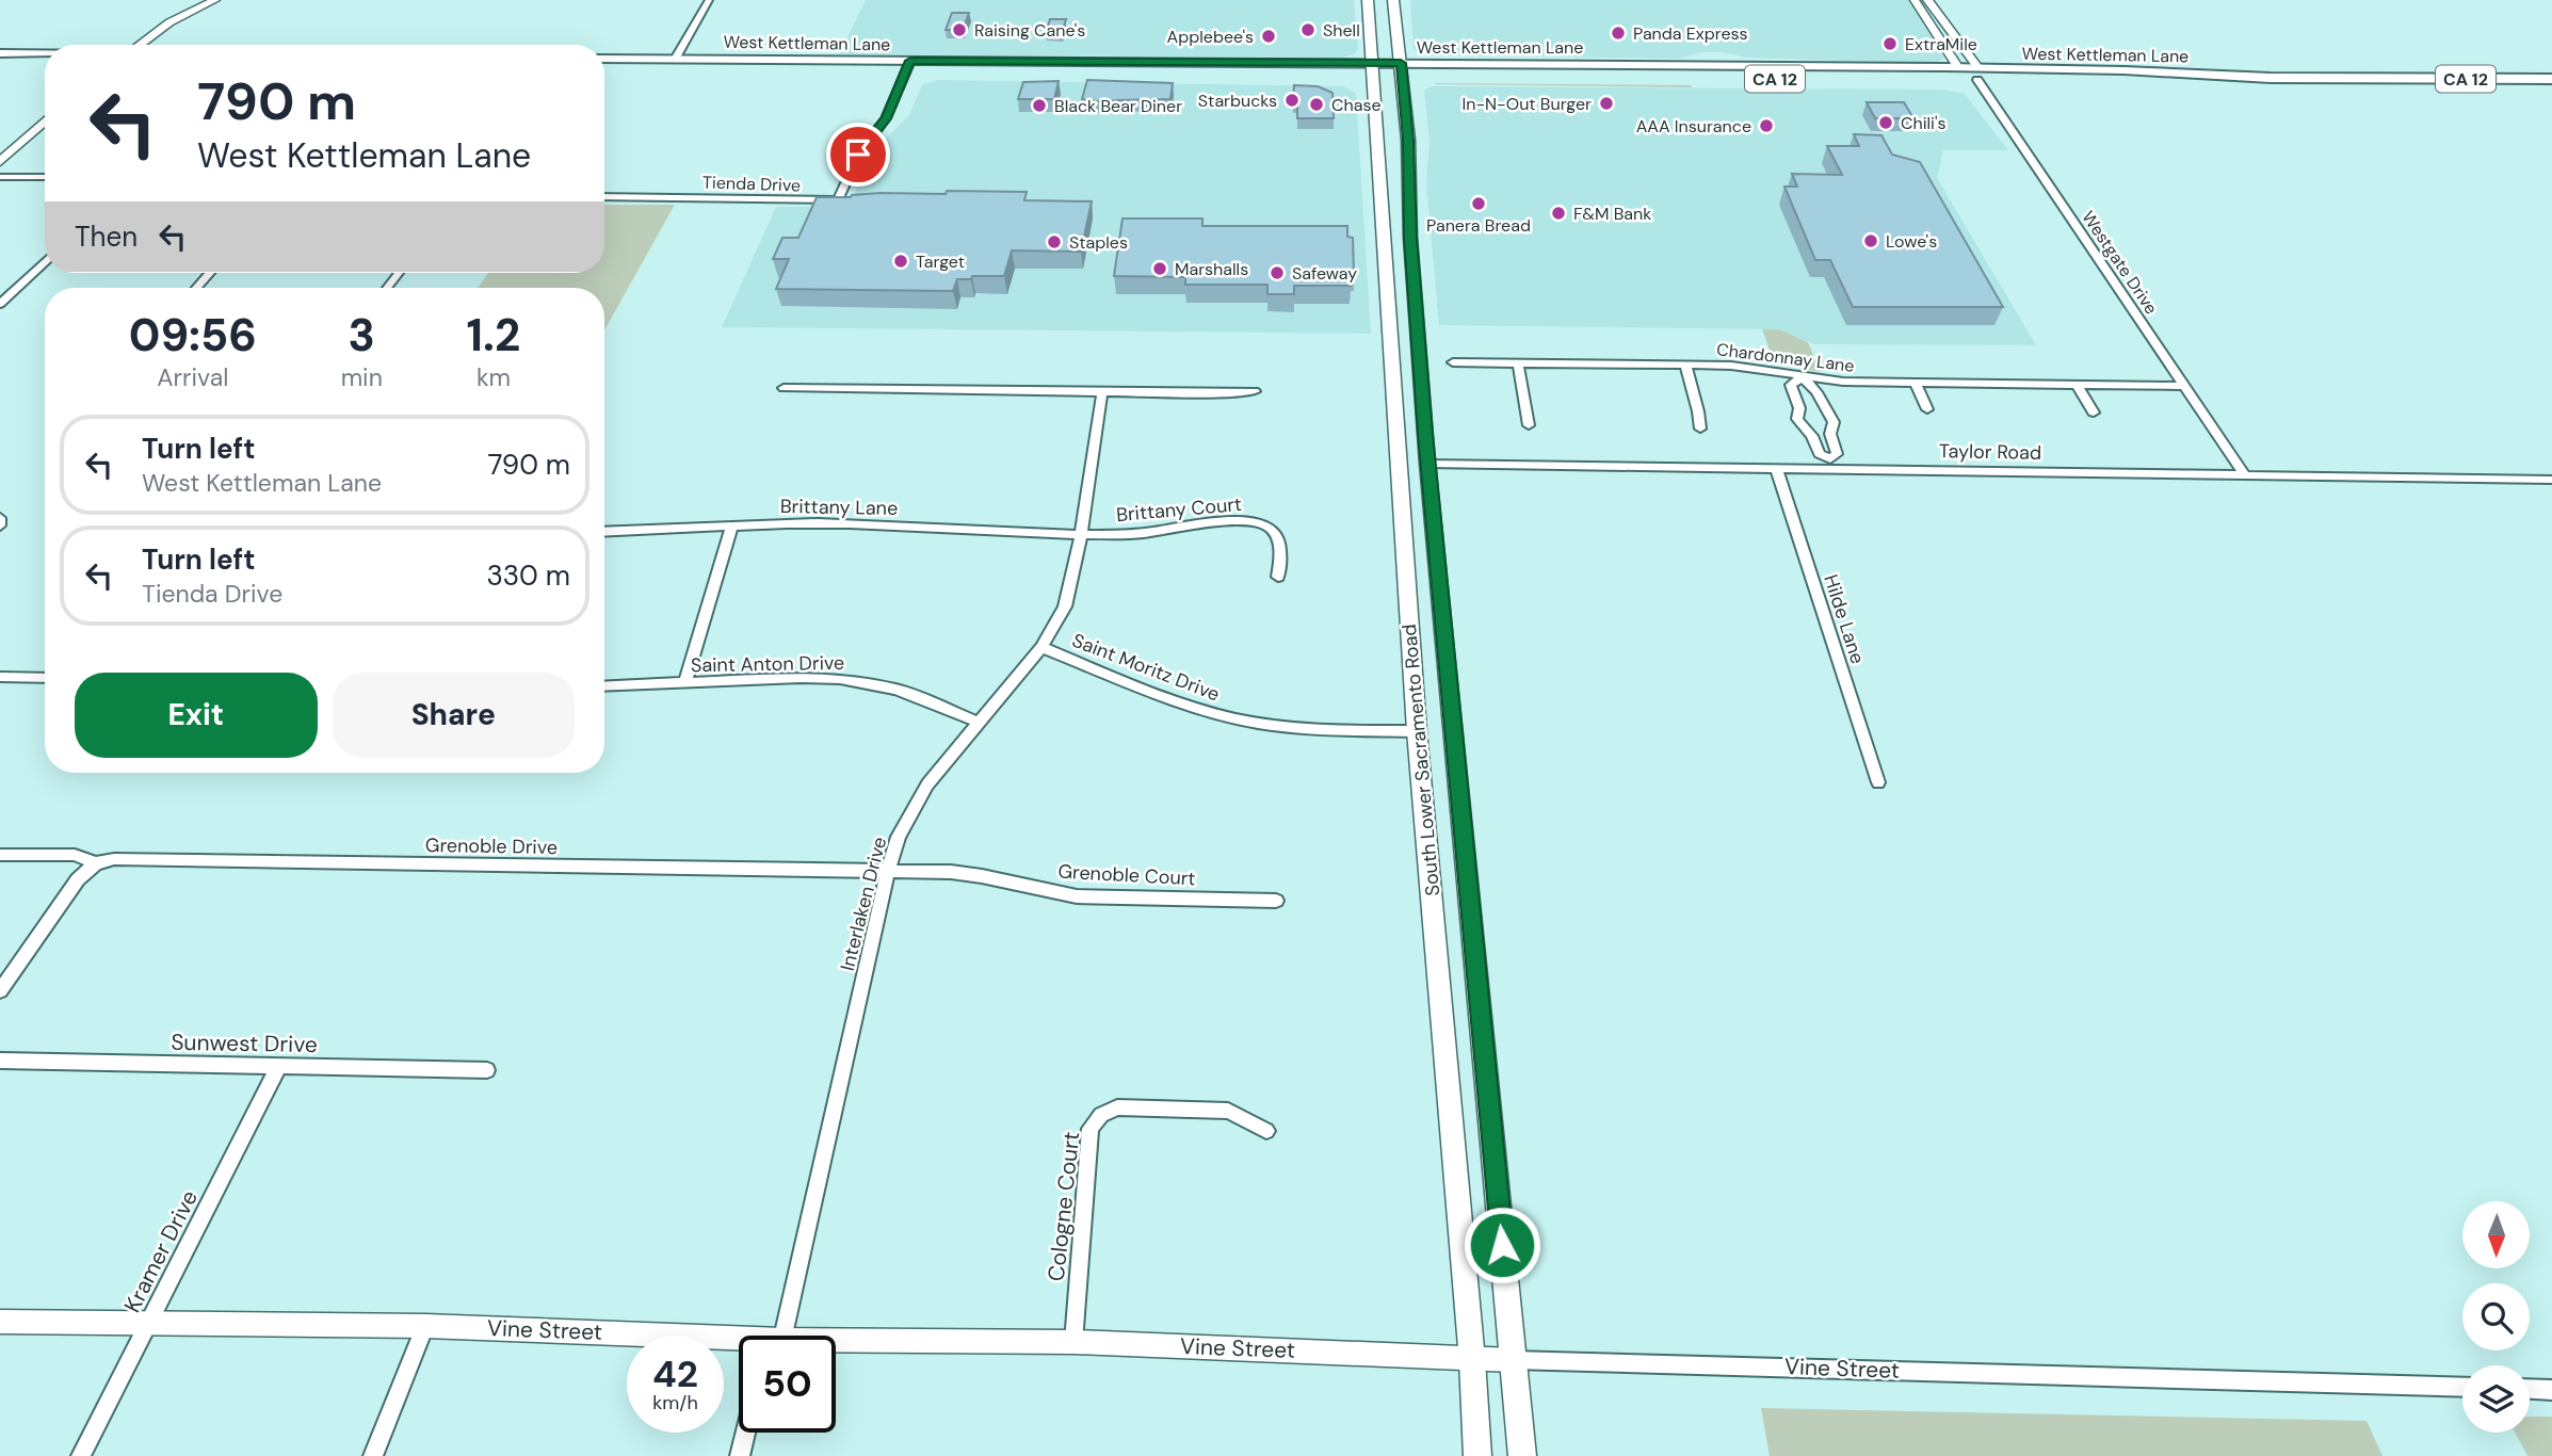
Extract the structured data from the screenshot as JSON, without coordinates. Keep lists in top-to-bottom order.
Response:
{
  "streets": {
    "main road": ["West Kettleman Lane", "CA 12", "South Lower Sacramento Road"],
    "street": [
      "Tienda Drive",
      "Westgate Drive",
      "Chardonnay Lane",
      "Taylor Road",
      "Brittany Lane",
      "Brittany Court",
      "Hilde Lane",
      "Saint Anton Drive",
      "Saint Moritz Drive",
      "Grenoble Drive",
      "Grenoble Court",
      "Interlaken Drive",
      "Sunwest Drive",
      "Cologne Court",
      "Kramer Drive",
      "Vine Street"
    ]
  },
  "crossings": [
    ["West Kettleman Lane", "Tienda Drive"],
    ["West Kettleman Lane", "Westgate Drive"],
    ["West Kettleman Lane", "South Lower Sacramento Road"],
    ["Westgate Drive", "Chardonnay Lane"],
    ["Westgate Drive", "Taylor Road"],
    ["Taylor Road", "Hilde Lane"],
    ["Taylor Road", "South Lower Sacramento Road"],
    ["Brittany Lane", "Brittany Court"],
    ["Brittany Lane", "Interlaken Drive"],
    ["Brittany Court", "Interlaken Drive"],
    ["Saint Anton Drive", "Interlaken Drive"],
    ["Saint Moritz Drive", "South Lower Sacramento Road"],
    ["Saint Moritz Drive", "Interlaken Drive"],
    ["South Lower Sacramento Road", "Vine Street"],
    ["Grenoble Drive", "Grenoble Court"],
    ["Grenoble Drive", "Interlaken Drive"],
    ["Grenoble Court", "Interlaken Drive"],
    ["Sunwest Drive", "Kramer Drive"],
    ["Cologne Court", "Vine Street"],
    ["Kramer Drive", "Vine Street"]
  ],
  "places": [
    "Raising Cane's",
    "Shell",
    "Panda Express",
    "Applebee's",
    "ExtraMile",
    "Starbucks",
    "In-N-Out Burger",
    "Chase",
    "Black Bear Diner",
    "Chili's",
    "AAA Insurance",
    "Panera Bread",
    "F&M Bank",
    "Lowe's",
    "Staples",
    "Target",
    "Marshalls",
    "Safeway"
  ],
  "north": "bottom",
  "page": {
    "turn": ["790 m", "West Kettleman Lane"],
    "then": "Then",
    "eta": [
      "09:56",
      "Arrival",
      "3",
      "min",
      "1.2",
      "km"
    ],
    "list": [
      {
        "name": "Turn left",
        "note": "West Kettleman Lane",
        "value": "790 m"
      },
      {
        "name": "Turn left",
        "note": "Tienda Drive",
        "value": "330 m"
      }
    ],
    "buttons": ["Exit", "Share"],
    "speed": "42 km/h",
    "limit": "50"
  }
}
